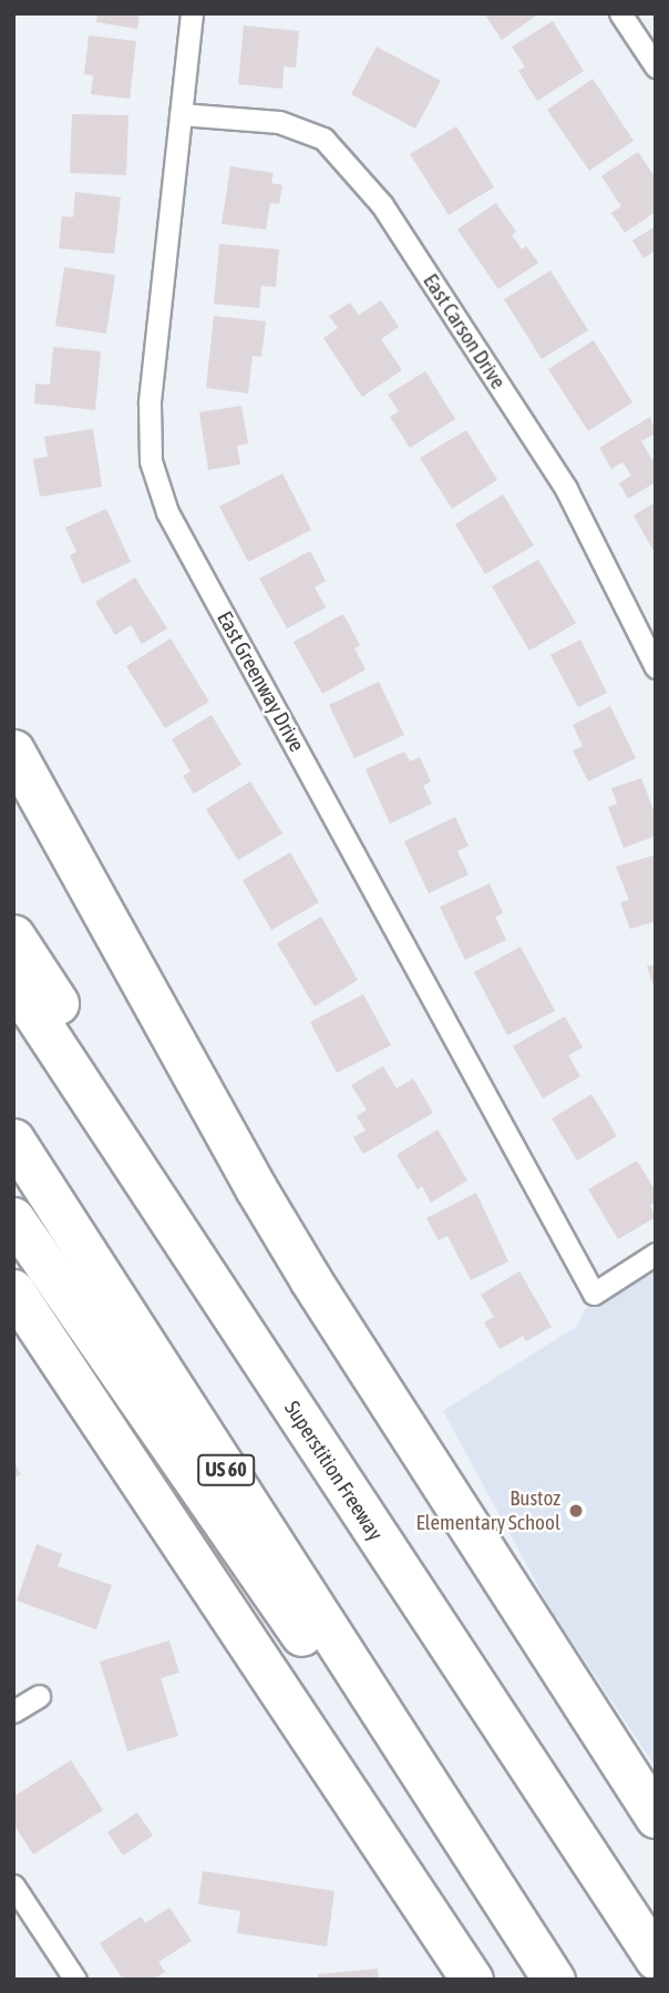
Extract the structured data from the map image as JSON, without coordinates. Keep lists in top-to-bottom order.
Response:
{
  "streets": {
    "highway": ["US 60", "Superstition Freeway"],
    "street": ["East Carson Drive", "East Greenway Drive"]
  },
  "crossings": [
    ["East Carson Drive", "East Greenway Drive"]
  ],
  "places": ["Bustoz Elementary School"]
}
